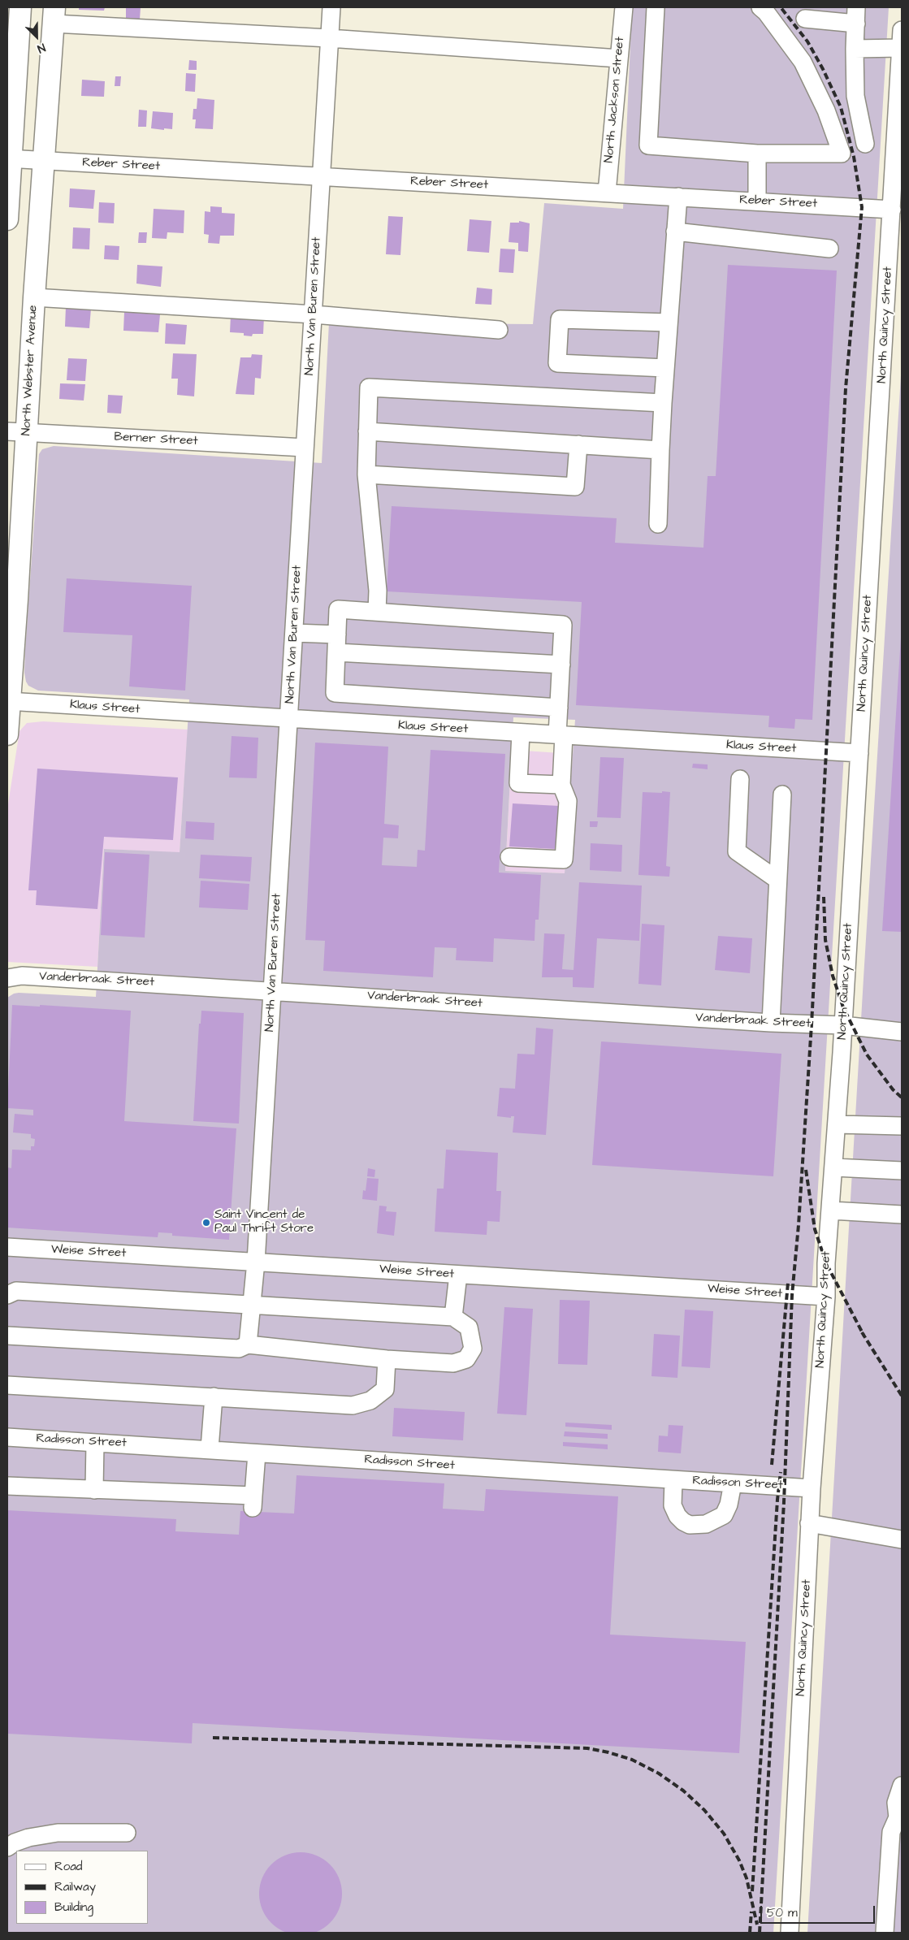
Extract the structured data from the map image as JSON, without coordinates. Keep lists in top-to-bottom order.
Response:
{
  "streets": {
    "main road": ["North Webster Avenue"],
    "street": [
      "North Jackson Street",
      "Reber Street",
      "North Van Buren Street",
      "North Quincy Street",
      "Berner Street",
      "Klaus Street",
      "Vanderbraak Street",
      "Weise Street",
      "Radisson Street"
    ]
  },
  "crossings": [
    ["North Jackson Street", "Reber Street"],
    ["Reber Street", "North Van Buren Street"],
    ["Reber Street", "North Quincy Street"],
    ["Reber Street", "North Webster Avenue"],
    ["North Van Buren Street", "Berner Street"],
    ["North Van Buren Street", "Klaus Street"],
    ["North Van Buren Street", "Vanderbraak Street"],
    ["North Van Buren Street", "Weise Street"],
    ["North Quincy Street", "Klaus Street"],
    ["North Quincy Street", "Vanderbraak Street"],
    ["North Quincy Street", "Weise Street"],
    ["North Quincy Street", "Radisson Street"],
    ["North Webster Avenue", "Berner Street"],
    ["North Webster Avenue", "Klaus Street"]
  ],
  "places": ["Saint Vincent de Paul Thrift Store"],
  "legend": ["Road", "Railway", "Building"],
  "scale_bar": "50 m",
  "north": "bottom right"
}
